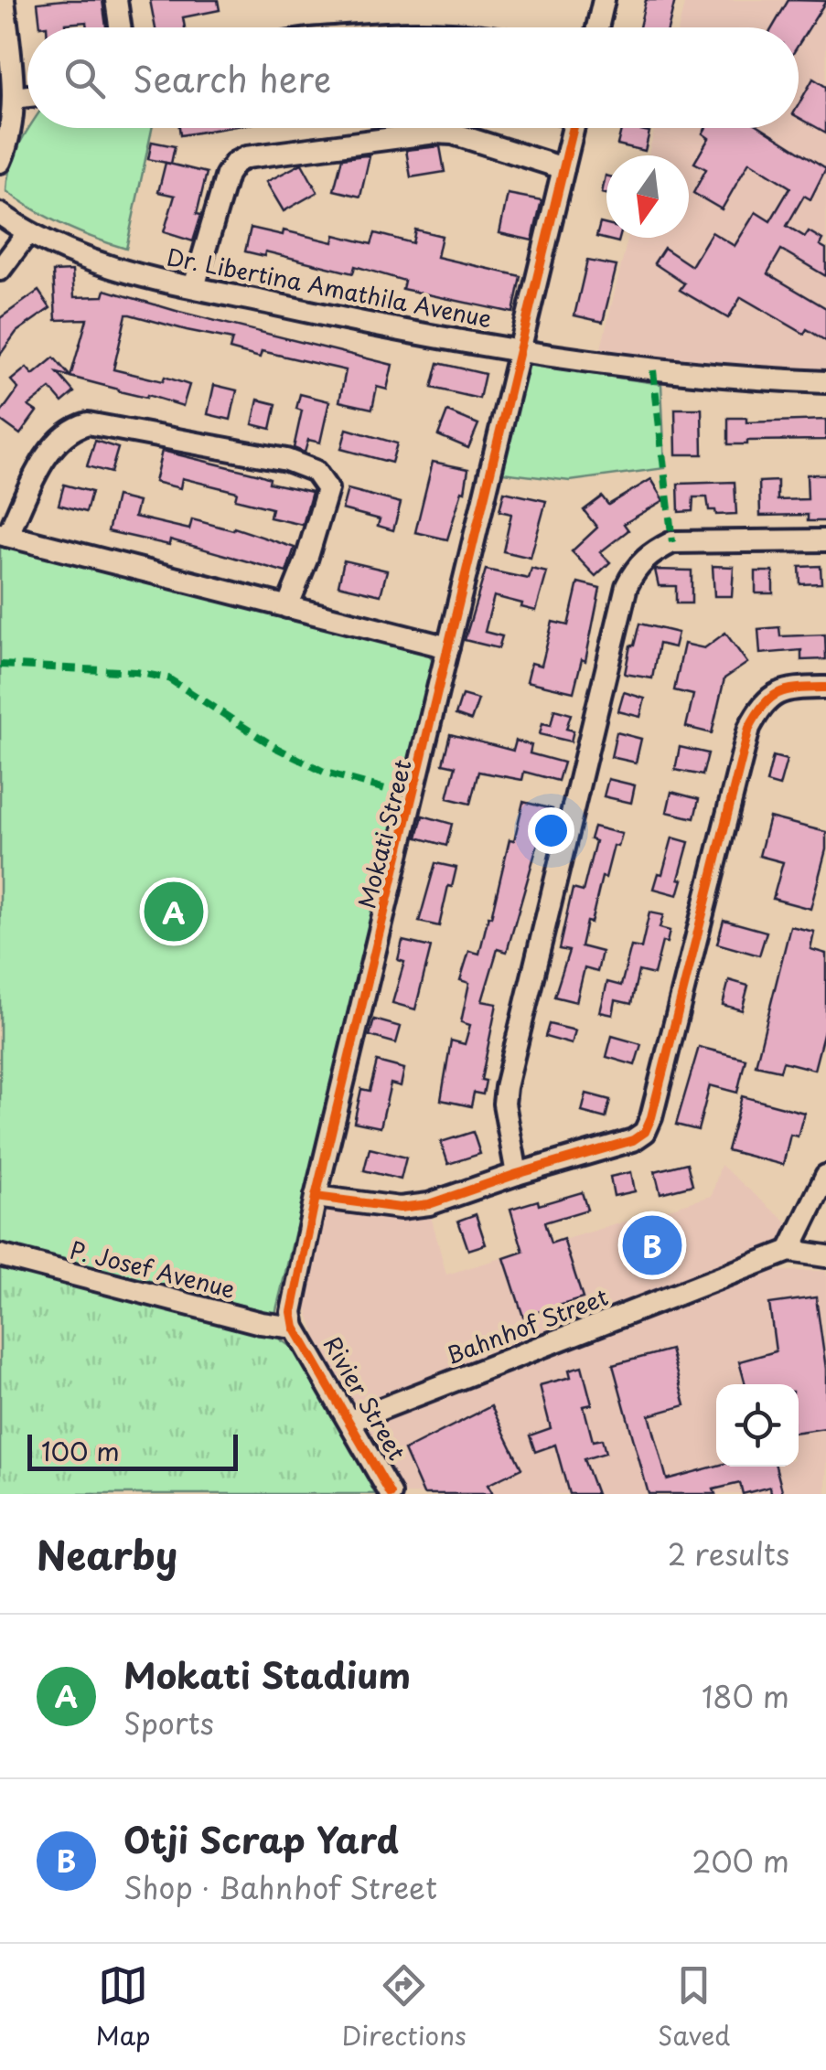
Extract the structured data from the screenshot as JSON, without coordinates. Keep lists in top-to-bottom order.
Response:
{
  "streets": {
    "street": [
      "Dr. Libertina Amathila Avenue",
      "Mokati Street",
      "P. Josef Avenue",
      "Bahnhof Street",
      "Rivier Street"
    ]
  },
  "crossings": [
    ["Dr. Libertina Amathila Avenue", "Mokati Street"],
    ["Mokati Street", "P. Josef Avenue"],
    ["Mokati Street", "Rivier Street"],
    ["P. Josef Avenue", "Rivier Street"],
    ["Bahnhof Street", "Rivier Street"]
  ],
  "scale_bar": "100 m",
  "north": "bottom",
  "page": {
    "search": "Search here",
    "pins": ["A", "B"],
    "scale": "100 m",
    "heading": ["Nearby", "2 results"],
    "list": [
      {
        "mark": "A",
        "name": "Mokati Stadium",
        "note": "Sports",
        "value": "180 m"
      },
      {
        "mark": "B",
        "name": "Otji Scrap Yard",
        "note": "Shop · Bahnhof Street",
        "value": "200 m"
      }
    ],
    "nav": ["Map", "Directions", "Saved"]
  }
}
